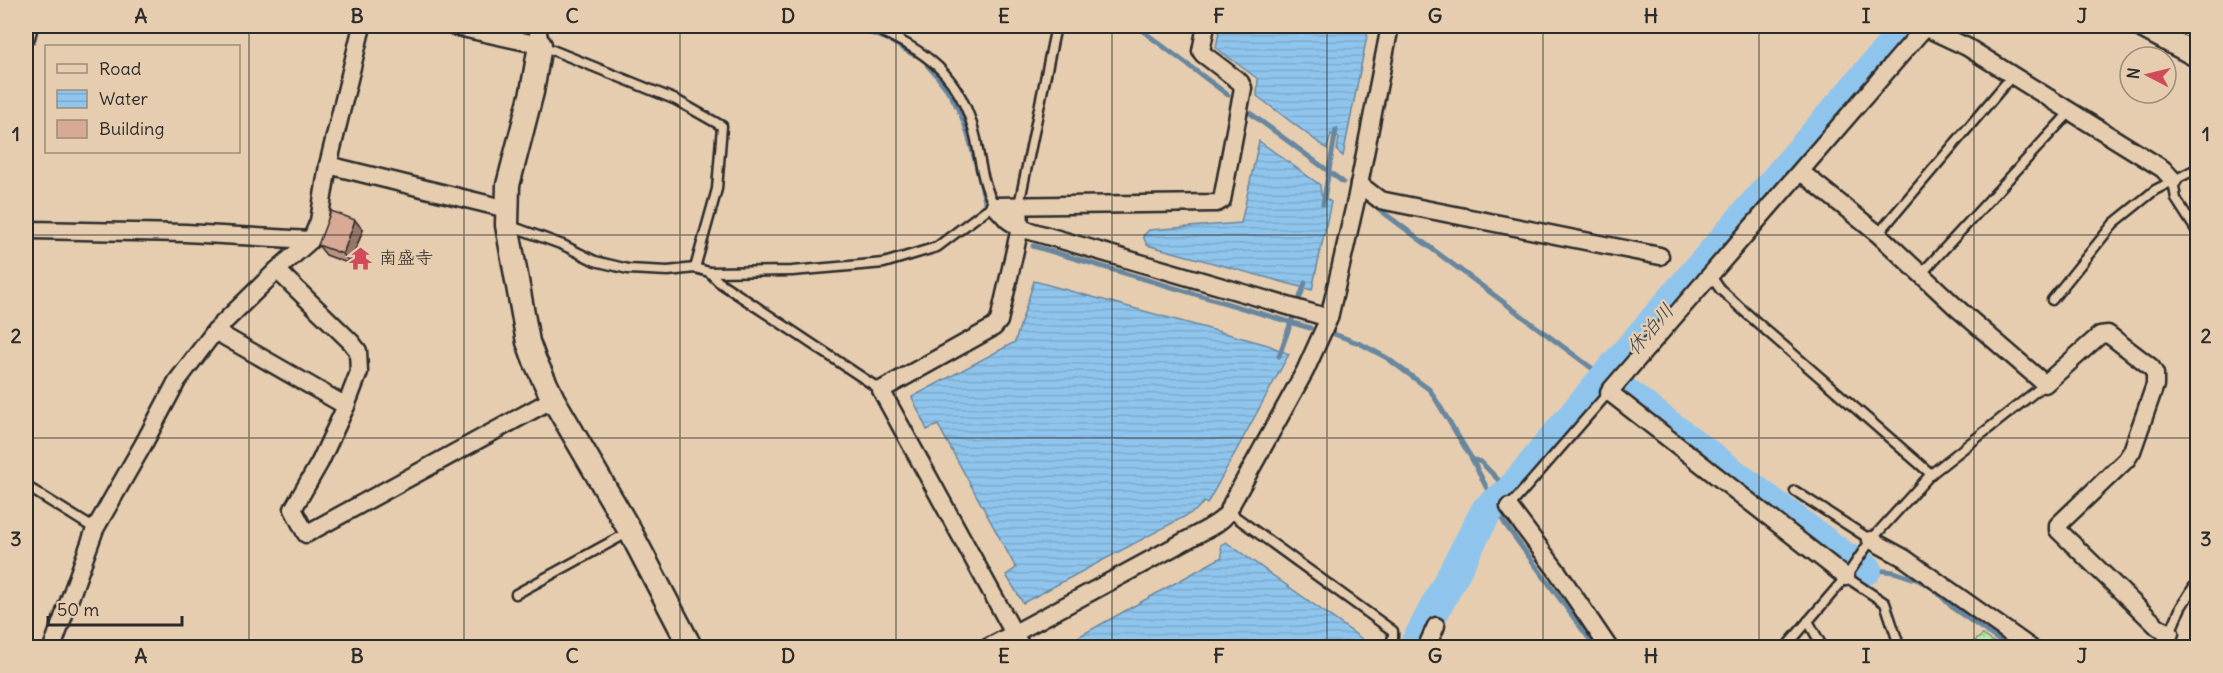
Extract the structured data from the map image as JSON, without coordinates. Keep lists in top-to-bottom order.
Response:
{
  "water": ["休泊川"],
  "places": {
    "temple": ["南盛寺"]
  },
  "legend": ["Road", "Water", "Building"],
  "scale_bar": "50 m",
  "north": "left",
  "grid": {
    "columns": [
      "A",
      "B",
      "C",
      "D",
      "E",
      "F",
      "G",
      "H",
      "I",
      "J"
    ],
    "rows": ["1", "2", "3"]
  }
}
